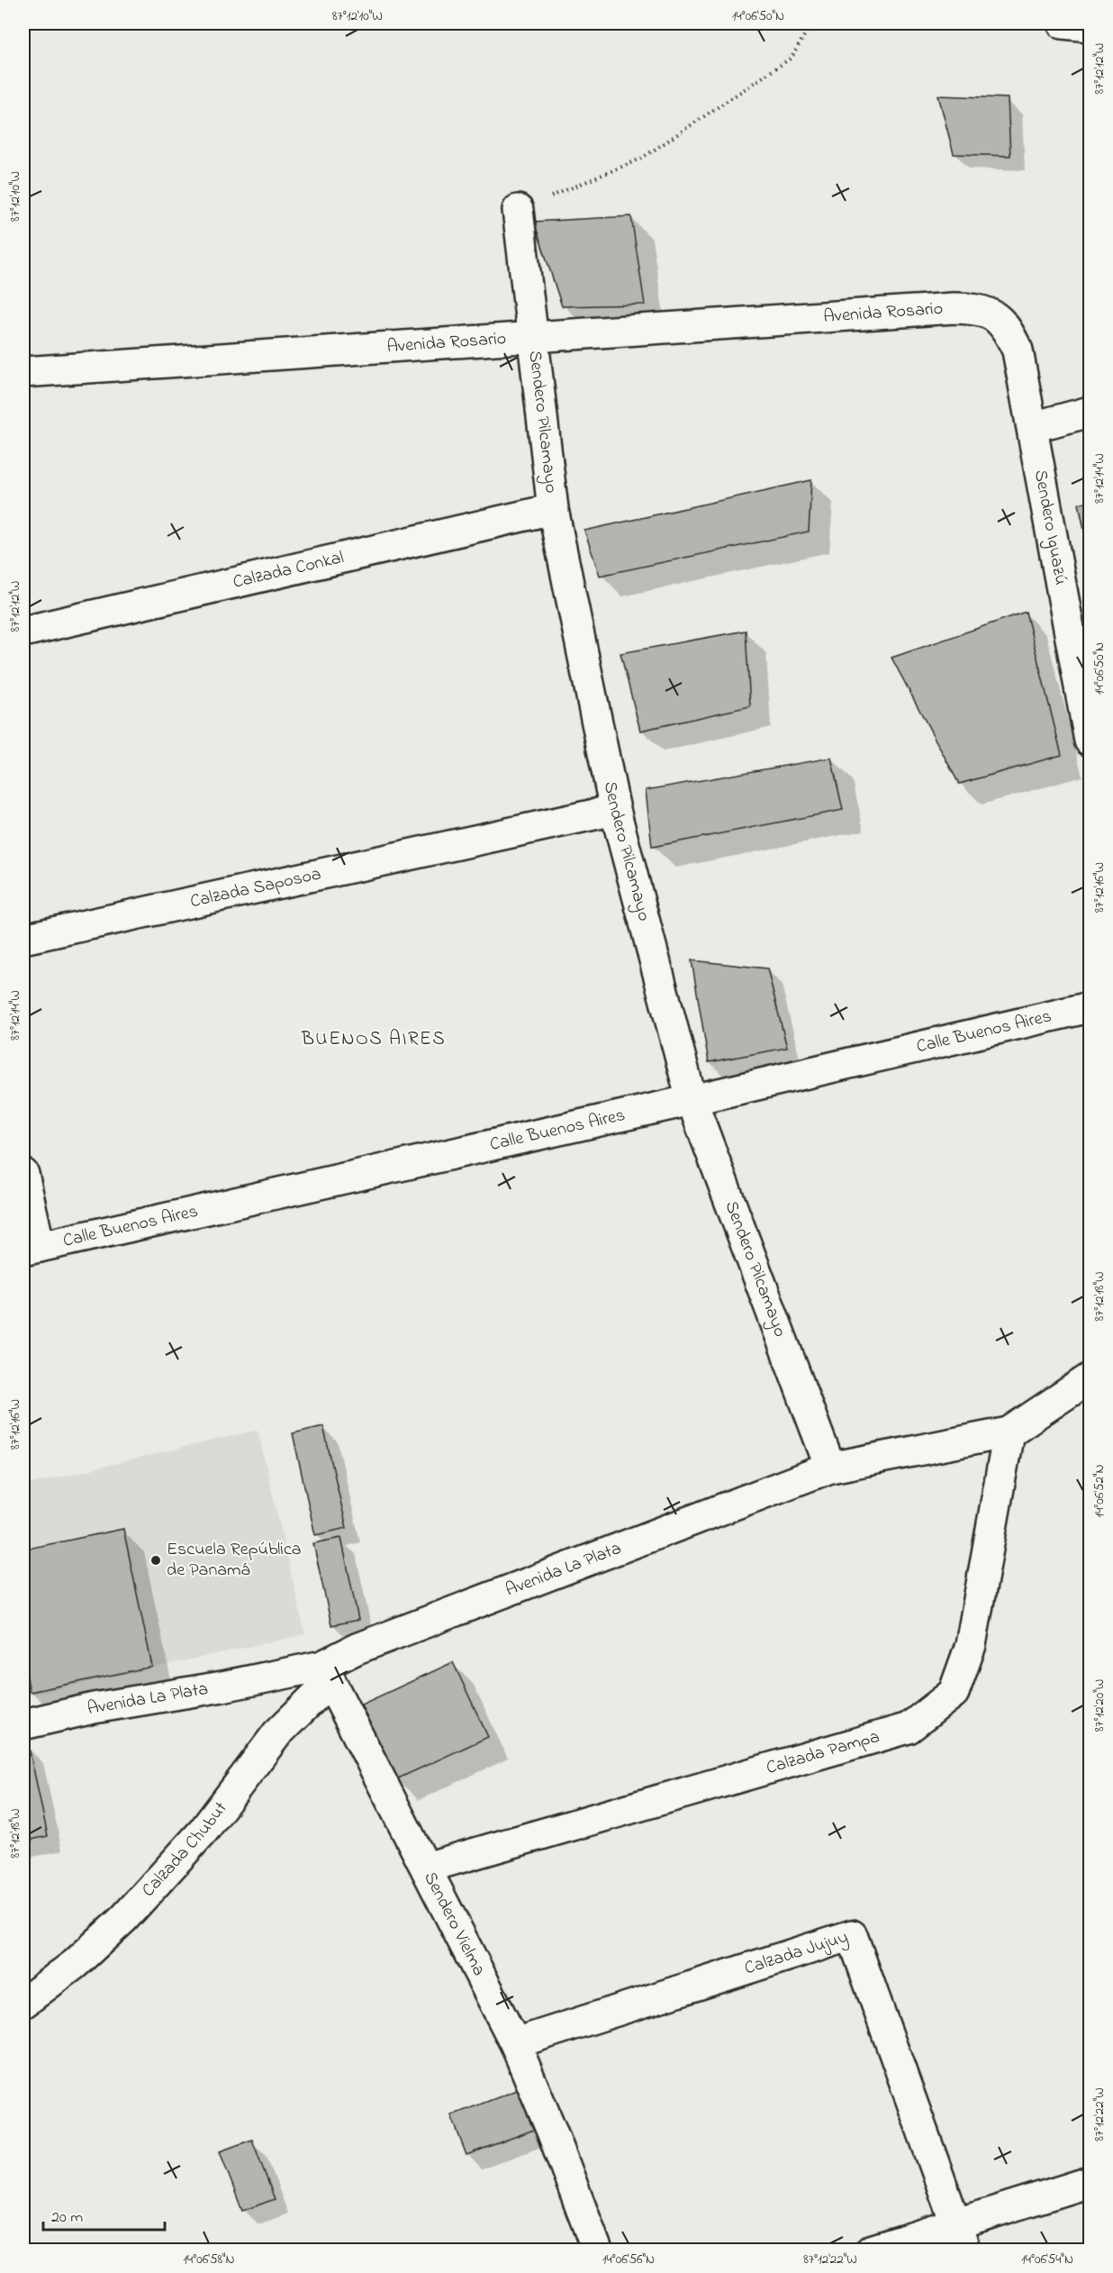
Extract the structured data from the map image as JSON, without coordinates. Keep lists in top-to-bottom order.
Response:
{
  "streets": {
    "street": [
      "Avenida Rosario",
      "Sendero Pilcamayo",
      "Sendero Iguazú",
      "Calzada Conkal",
      "Calzada Saposoa",
      "Calle Buenos Aires",
      "Avenida La Plata",
      "Calzada Pampa",
      "Calzada Chubut",
      "Sendero Vielma",
      "Calzada Jujuy"
    ]
  },
  "crossings": [
    ["Avenida Rosario", "Sendero Pilcamayo"],
    ["Avenida Rosario", "Sendero Iguazú"],
    ["Sendero Pilcamayo", "Calzada Conkal"],
    ["Sendero Pilcamayo", "Calzada Saposoa"],
    ["Sendero Pilcamayo", "Calle Buenos Aires"],
    ["Sendero Pilcamayo", "Avenida La Plata"],
    ["Avenida La Plata", "Calzada Pampa"],
    ["Avenida La Plata", "Calzada Chubut"],
    ["Avenida La Plata", "Sendero Vielma"],
    ["Calzada Pampa", "Sendero Vielma"],
    ["Calzada Chubut", "Sendero Vielma"],
    ["Sendero Vielma", "Calzada Jujuy"]
  ],
  "districts": ["BUENOS AIRES"],
  "places": ["Escuela República de Panamá"],
  "scale_bar": "20 m",
  "coordinates": [
    "87°12'10\"W",
    "14°06'50\"N",
    "87°12'12\"W",
    "87°12'14\"W",
    "87°12'16\"W",
    "87°12'18\"W",
    "14°06'52\"N",
    "87°12'20\"W",
    "87°12'22\"W",
    "14°06'58\"N",
    "14°06'56\"N",
    "14°06'54\"N"
  ]
}
